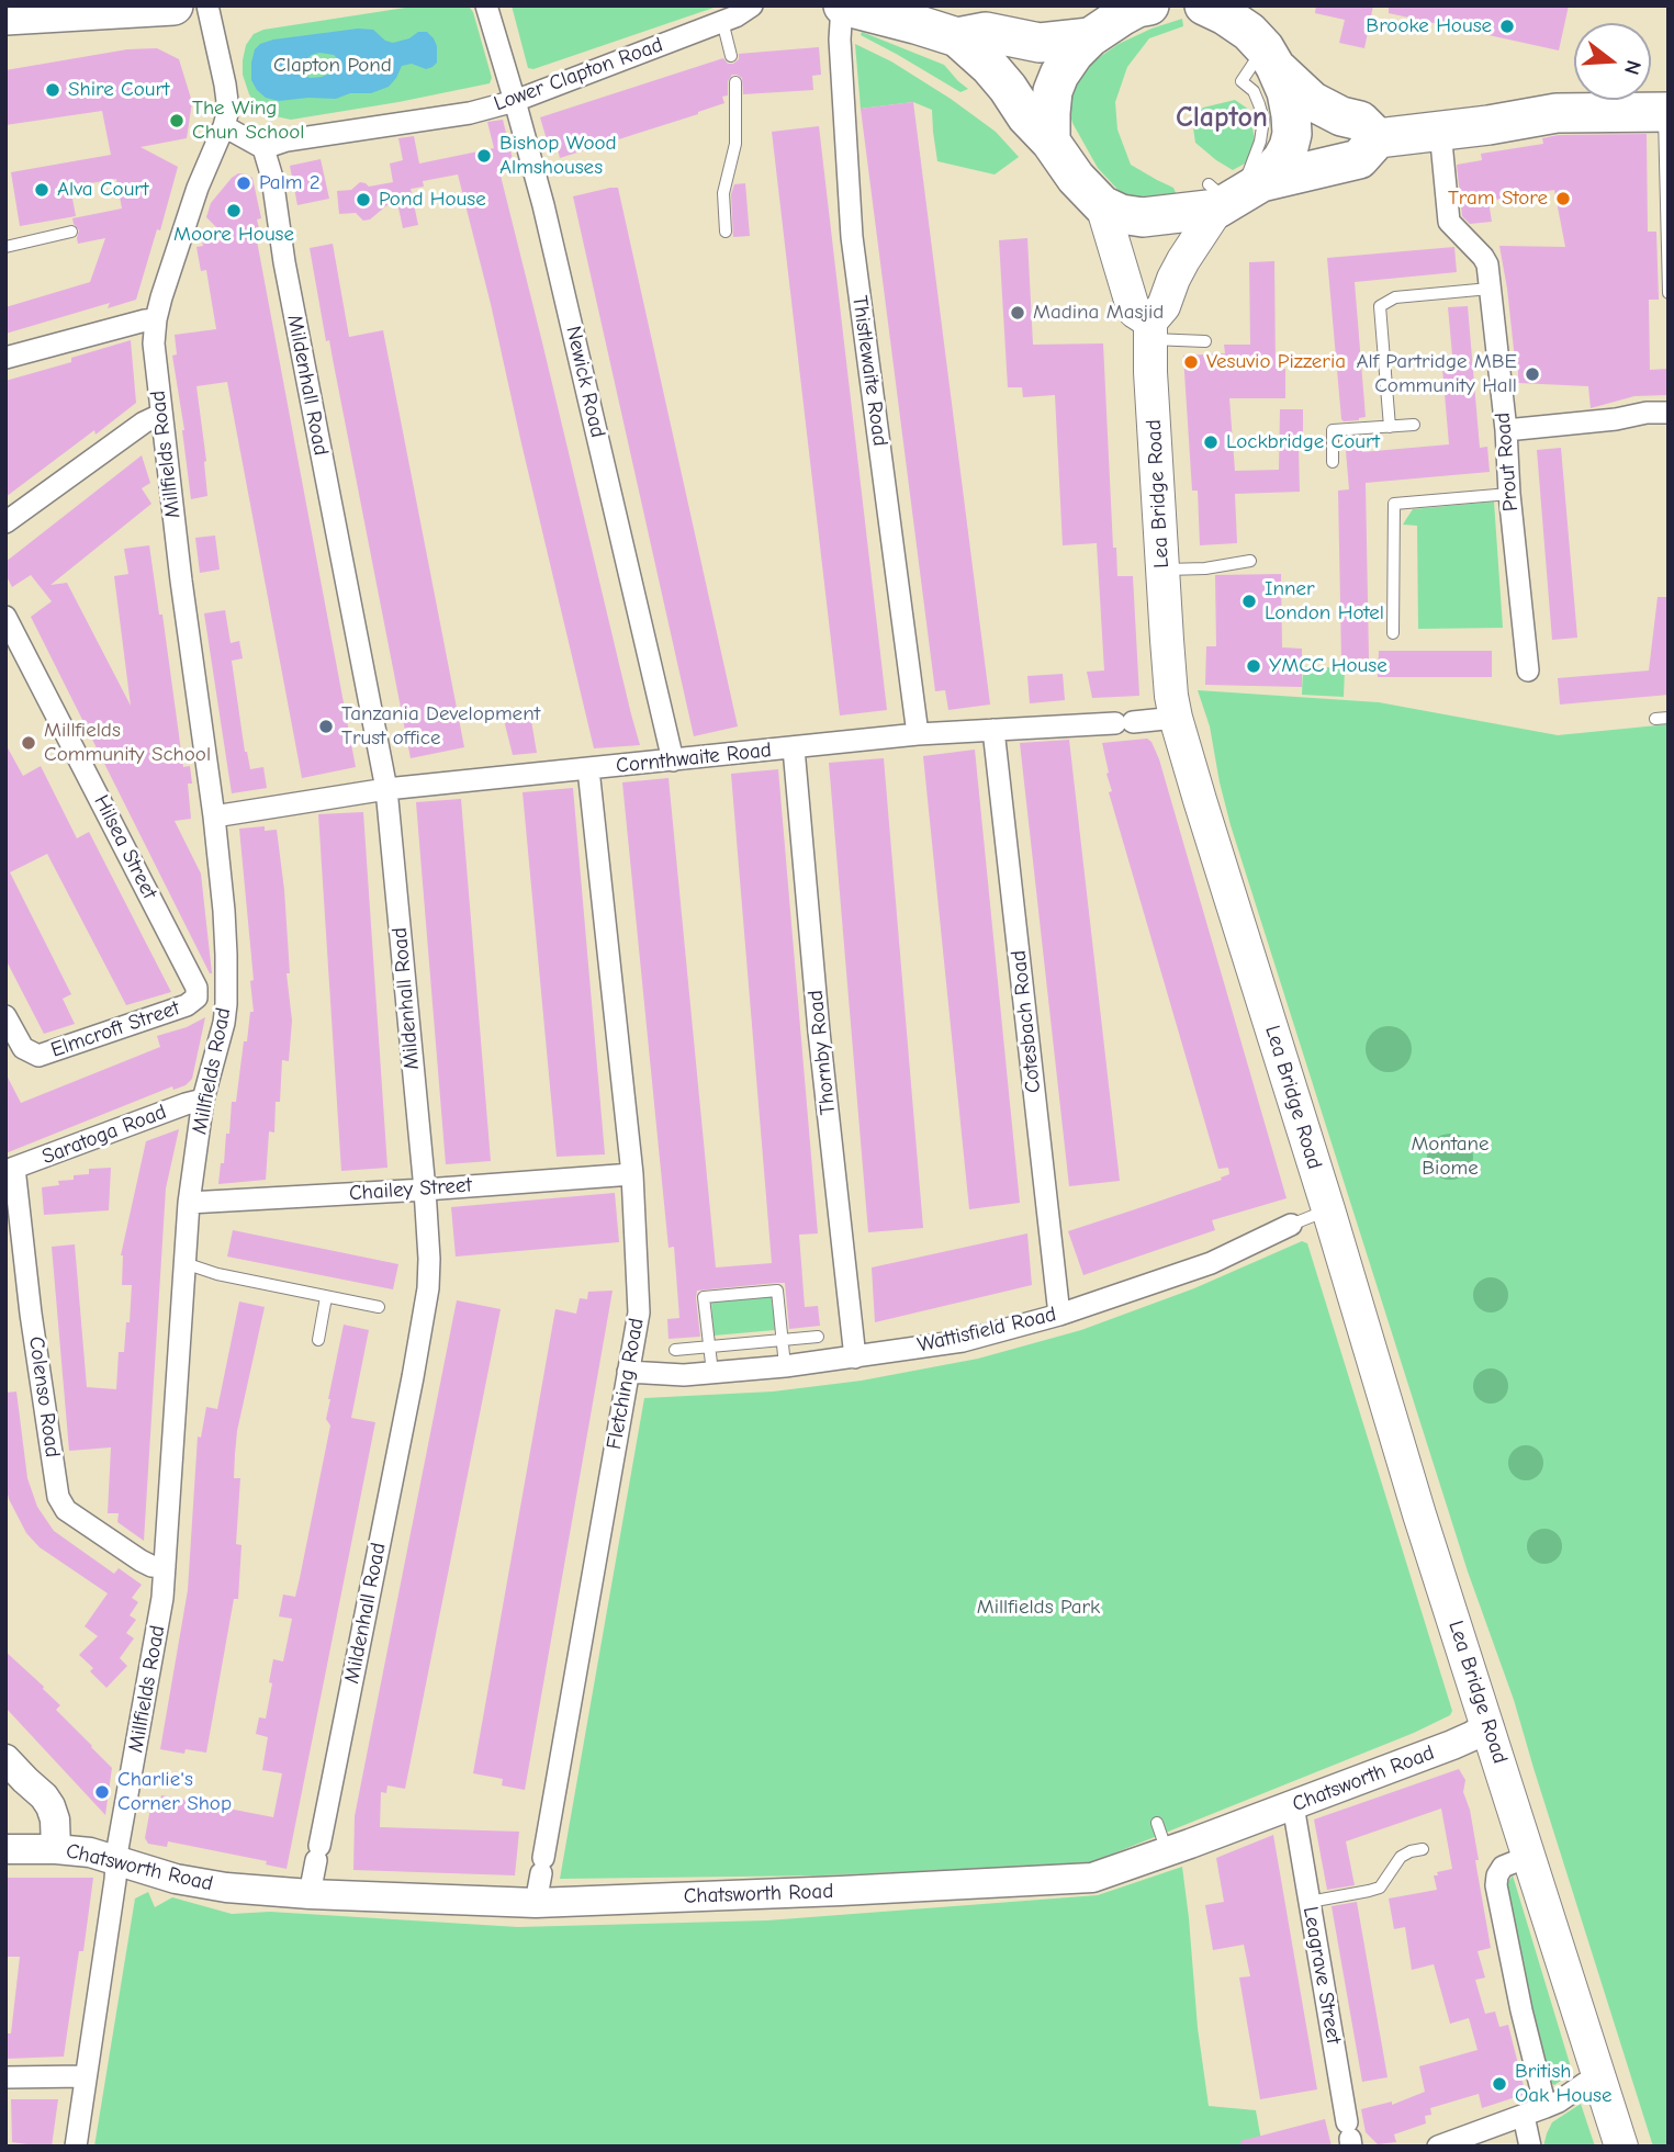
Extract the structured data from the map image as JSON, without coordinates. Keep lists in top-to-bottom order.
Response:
{
  "streets": {
    "main road": ["Lea Bridge Road"],
    "street": [
      "Lower Clapton Road",
      "Thistlewaite Road",
      "Newick Road",
      "Mildenhall Road",
      "Millfields Road",
      "Prout Road",
      "Cornthwaite Road",
      "Hilsea Street",
      "Cotesbach Road",
      "Elmcroft Street",
      "Thornby Road",
      "Saratoga Road",
      "Chailey Street",
      "Wattisfield Road",
      "Fletching Road",
      "Colenso Road",
      "Chatsworth Road",
      "Leagrave Street"
    ]
  },
  "crossings": [
    ["Lower Clapton Road", "Newick Road"],
    ["Lower Clapton Road", "Mildenhall Road"],
    ["Thistlewaite Road", "Cornthwaite Road"],
    ["Newick Road", "Cornthwaite Road"],
    ["Mildenhall Road", "Cornthwaite Road"],
    ["Mildenhall Road", "Chailey Street"],
    ["Mildenhall Road", "Chatsworth Road"],
    ["Millfields Road", "Cornthwaite Road"],
    ["Millfields Road", "Saratoga Road"],
    ["Millfields Road", "Chailey Street"],
    ["Millfields Road", "Colenso Road"],
    ["Millfields Road", "Chatsworth Road"],
    ["Lea Bridge Road", "Cornthwaite Road"],
    ["Lea Bridge Road", "Wattisfield Road"],
    ["Lea Bridge Road", "Chatsworth Road"],
    ["Cornthwaite Road", "Cotesbach Road"],
    ["Cornthwaite Road", "Thornby Road"],
    ["Cornthwaite Road", "Fletching Road"],
    ["Hilsea Street", "Elmcroft Street"],
    ["Cotesbach Road", "Wattisfield Road"],
    ["Thornby Road", "Wattisfield Road"],
    ["Saratoga Road", "Colenso Road"],
    ["Chailey Street", "Fletching Road"],
    ["Wattisfield Road", "Fletching Road"],
    ["Fletching Road", "Chatsworth Road"],
    ["Chatsworth Road", "Leagrave Street"]
  ],
  "districts": ["Clapton"],
  "parks": ["Clapton Pond", "Montane Biome", "Millfields Park"],
  "places": [
    "Brooke House",
    "Shire Court",
    "The Wing Chun School",
    "Bishop Wood Almshouses",
    "Palm 2",
    "Alva Court",
    "Tram Store",
    "Pond House",
    "Moore House",
    "Madina Masjid",
    "Vesuvio Pizzeria",
    "Alf Partridge MBE Community Hall",
    "Lockbridge Court",
    "Inner London Hotel",
    "YMCC House",
    "Tanzania Development Trust office",
    "Millfields Community School",
    "Charlie's Corner Shop",
    "British Oak House"
  ],
  "north": "right"
}
